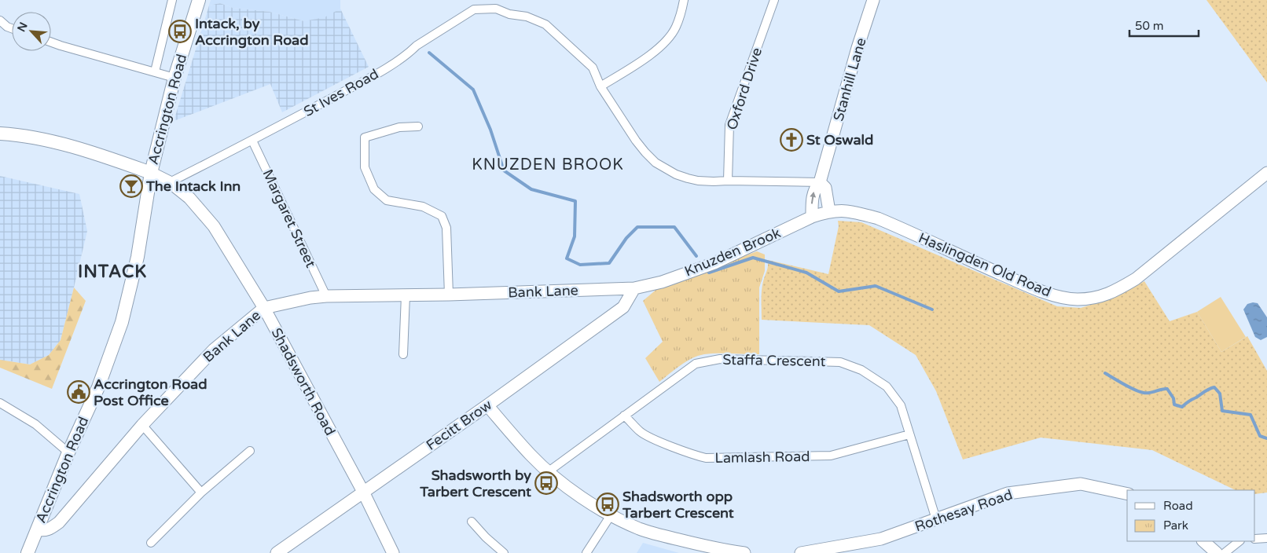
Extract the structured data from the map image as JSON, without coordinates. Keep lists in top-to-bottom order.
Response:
{
  "streets": {
    "main road": [
      "Stanhill Lane",
      "Accrington Road",
      "Knuzden Brook",
      "Haslingden Old Road",
      "Bank Lane",
      "Shadsworth Road",
      "Fecitt Brow",
      "Rothesay Road"
    ],
    "street": [
      "Oxford Drive",
      "St Ives Road",
      "Margaret Street",
      "Staffa Crescent",
      "Lamlash Road"
    ]
  },
  "crossings": [
    ["Stanhill Lane", "St Ives Road"],
    ["Stanhill Lane", "Knuzden Brook"],
    ["Oxford Drive", "St Ives Road"],
    ["St Ives Road", "Margaret Street"],
    ["St Ives Road", "Shadsworth Road"],
    ["Accrington Road", "Bank Lane"],
    ["Accrington Road", "Shadsworth Road"],
    ["Margaret Street", "Bank Lane"],
    ["Knuzden Brook", "Haslingden Old Road"],
    ["Knuzden Brook", "Bank Lane"],
    ["Knuzden Brook", "Fecitt Brow"],
    ["Bank Lane", "Shadsworth Road"],
    ["Bank Lane", "Fecitt Brow"],
    ["Staffa Crescent", "Lamlash Road"],
    ["Staffa Crescent", "Rothesay Road"],
    ["Shadsworth Road", "Fecitt Brow"]
  ],
  "districts": ["KNUZDEN BROOK", "INTACK"],
  "places": {
    "bus stop": ["Intack, by Accrington Road", "Shadsworth by Tarbert Crescent", "Shadsworth opp Tarbert Crescent"],
    "church": ["St Oswald"],
    "bar": ["The Intack Inn"],
    "public building": ["Accrington Road Post Office"]
  },
  "legend": ["Road", "Park"],
  "scale_bar": "50 m",
  "north": "top left"
}
